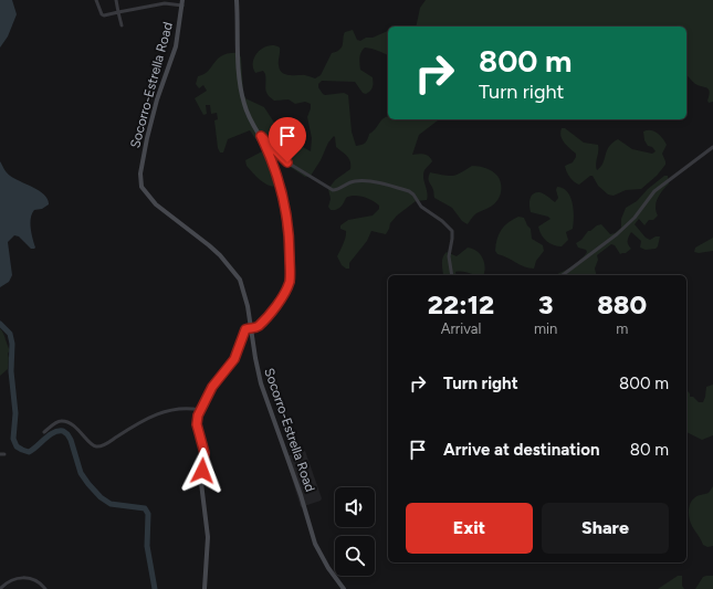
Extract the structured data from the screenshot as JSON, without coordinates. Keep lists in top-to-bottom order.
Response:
{
  "streets": {
    "street": ["Socorro-Estrella Road"]
  },
  "page": {
    "turn": ["800 m", "Turn right"],
    "eta": [
      "22:12",
      "Arrival",
      "3",
      "min",
      "880",
      "m"
    ],
    "list": [
      {
        "name": "Turn right",
        "value": "800 m"
      },
      {
        "name": "Arrive at destination",
        "value": "80 m"
      }
    ],
    "buttons": ["Exit", "Share"]
  }
}
